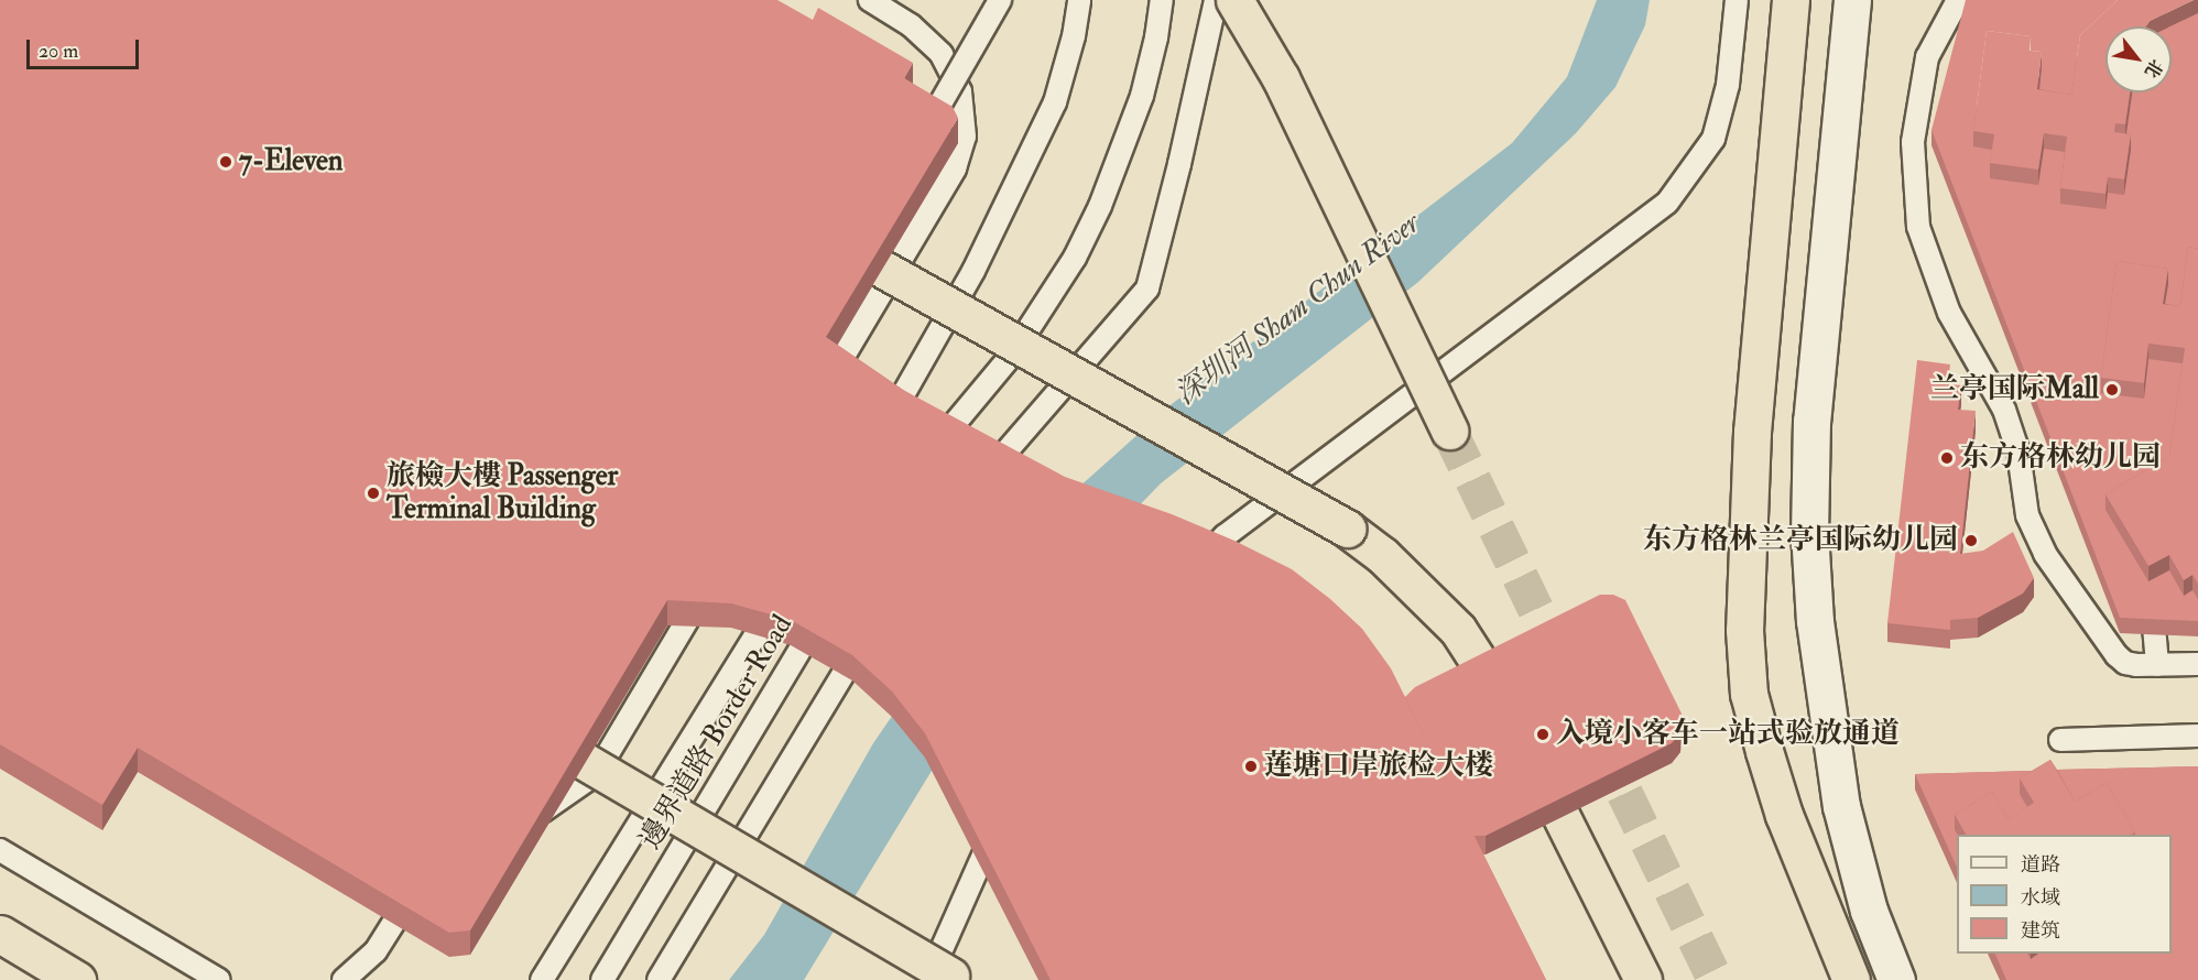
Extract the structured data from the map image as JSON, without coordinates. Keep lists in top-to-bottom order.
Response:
{
  "streets": {
    "lane": ["邊界道路 Border Road"]
  },
  "water": ["深圳河 Sham Chun River"],
  "places": [
    "7-Eleven",
    "兰亭国际Mall",
    "东方格林幼儿园",
    "旅檢大樓 Passenger Terminal Building",
    "东方格林兰亭国际幼儿园",
    "入境小客车一站式验放通道",
    "莲塘口岸旅检大楼"
  ],
  "legend": ["道路", "水域", "建筑"],
  "scale_bar": "20 m",
  "north": "bottom right"
}
